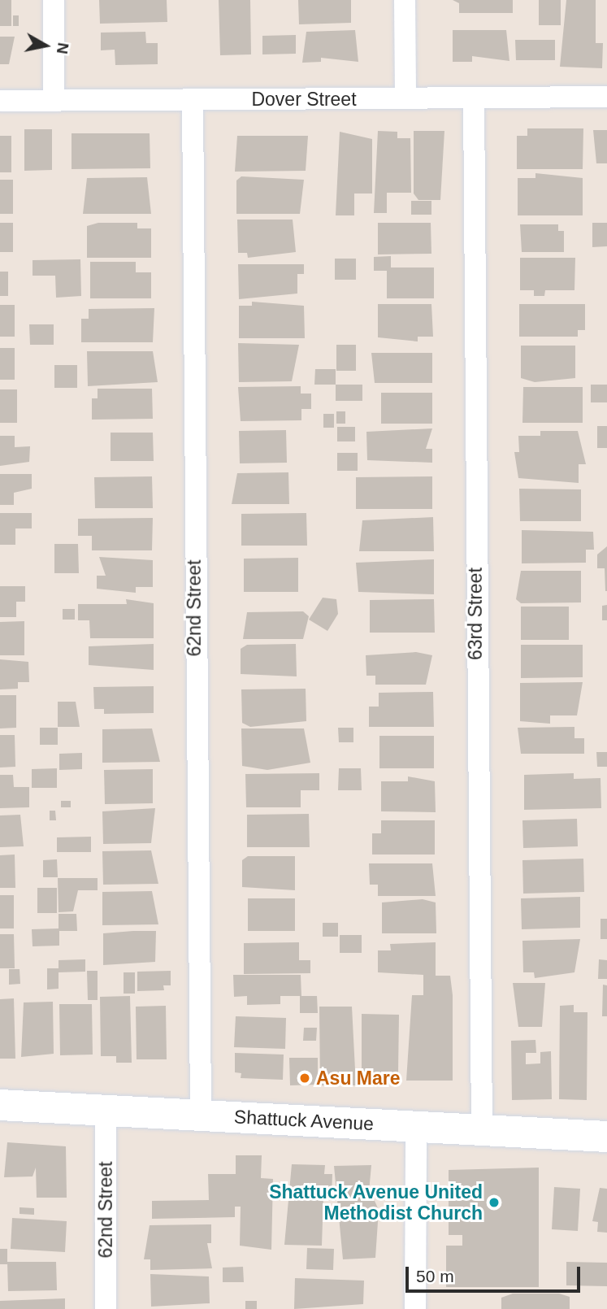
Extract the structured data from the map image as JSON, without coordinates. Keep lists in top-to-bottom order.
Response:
{
  "streets": {
    "street": [
      "Dover Street",
      "62nd Street",
      "63rd Street",
      "Shattuck Avenue"
    ]
  },
  "crossings": [
    ["Dover Street", "62nd Street"],
    ["Dover Street", "63rd Street"],
    ["62nd Street", "Shattuck Avenue"],
    ["63rd Street", "Shattuck Avenue"]
  ],
  "places": ["Asu Mare", "Shattuck Avenue United Methodist Church"],
  "scale_bar": "50 m",
  "north": "right"
}
